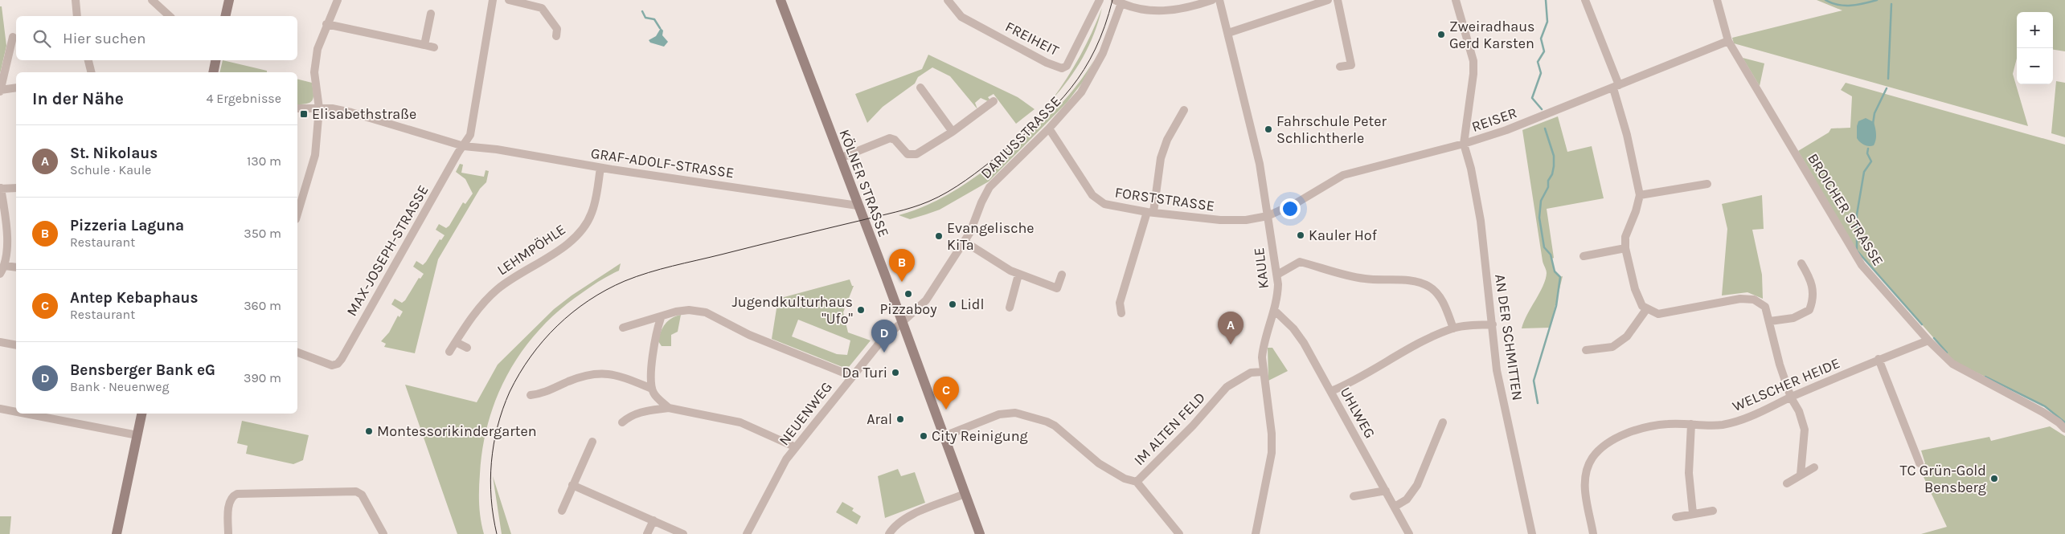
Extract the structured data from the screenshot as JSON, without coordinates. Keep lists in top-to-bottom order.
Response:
{
  "streets": {
    "main road": ["KÖLNER STRASSE"],
    "street": [
      "FREIHEIT",
      "REISER",
      "DARIUSSTRASSE",
      "GRAF-ADOLF-STRASSE",
      "FORSTSTRASSE",
      "BROICHER STRASSE",
      "LEHMPÖHLE",
      "MAX-JOSEPH-STRASSE",
      "KAULE",
      "AN DER SCHMITTEN",
      "WELSCHER HEIDE",
      "UHLWEG",
      "NEUENWEG",
      "IM ALTEN FELD"
    ]
  },
  "crossings": [
    ["REISER", "FORSTSTRASSE"],
    ["REISER", "BROICHER STRASSE"],
    ["REISER", "KAULE"],
    ["REISER", "AN DER SCHMITTEN"],
    ["DARIUSSTRASSE", "KÖLNER STRASSE"],
    ["DARIUSSTRASSE", "FORSTSTRASSE"],
    ["DARIUSSTRASSE", "NEUENWEG"],
    ["GRAF-ADOLF-STRASSE", "KÖLNER STRASSE"],
    ["GRAF-ADOLF-STRASSE", "LEHMPÖHLE"],
    ["GRAF-ADOLF-STRASSE", "MAX-JOSEPH-STRASSE"],
    ["KÖLNER STRASSE", "NEUENWEG"],
    ["KÖLNER STRASSE", "IM ALTEN FELD"],
    ["FORSTSTRASSE", "KAULE"],
    ["BROICHER STRASSE", "WELSCHER HEIDE"],
    ["KAULE", "UHLWEG"],
    ["KAULE", "IM ALTEN FELD"]
  ],
  "places": {
    "other": [
      "Zweiradhaus Gerd Karsten",
      "Fahrschule Peter Schlichtherle",
      "Kauler Hof",
      "Evangelische KiTa",
      "Pizzaboy",
      "Lidl",
      "Jugendkulturhaus \"Ufo\"",
      "Da Turi",
      "Aral",
      "Montessorikindergarten",
      "City Reinigung",
      "TC Grün-Gold Bensberg"
    ],
    "transit": ["Elisabethstraße"]
  },
  "page": {
    "map_buttons": ["+", "−"],
    "search": "Hier suchen",
    "heading": ["In der Nähe", "4 Ergebnisse"],
    "list": [
      {
        "mark": "A",
        "name": "St. Nikolaus",
        "note": "Schule · Kaule",
        "value": "130 m"
      },
      {
        "mark": "B",
        "name": "Pizzeria Laguna",
        "note": "Restaurant",
        "value": "350 m"
      },
      {
        "mark": "C",
        "name": "Antep Kebaphaus",
        "note": "Restaurant",
        "value": "360 m"
      },
      {
        "mark": "D",
        "name": "Bensberger Bank eG",
        "note": "Bank · Neuenweg",
        "value": "390 m"
      }
    ],
    "pins": [
      "B",
      "A",
      "D",
      "C"
    ]
  }
}
